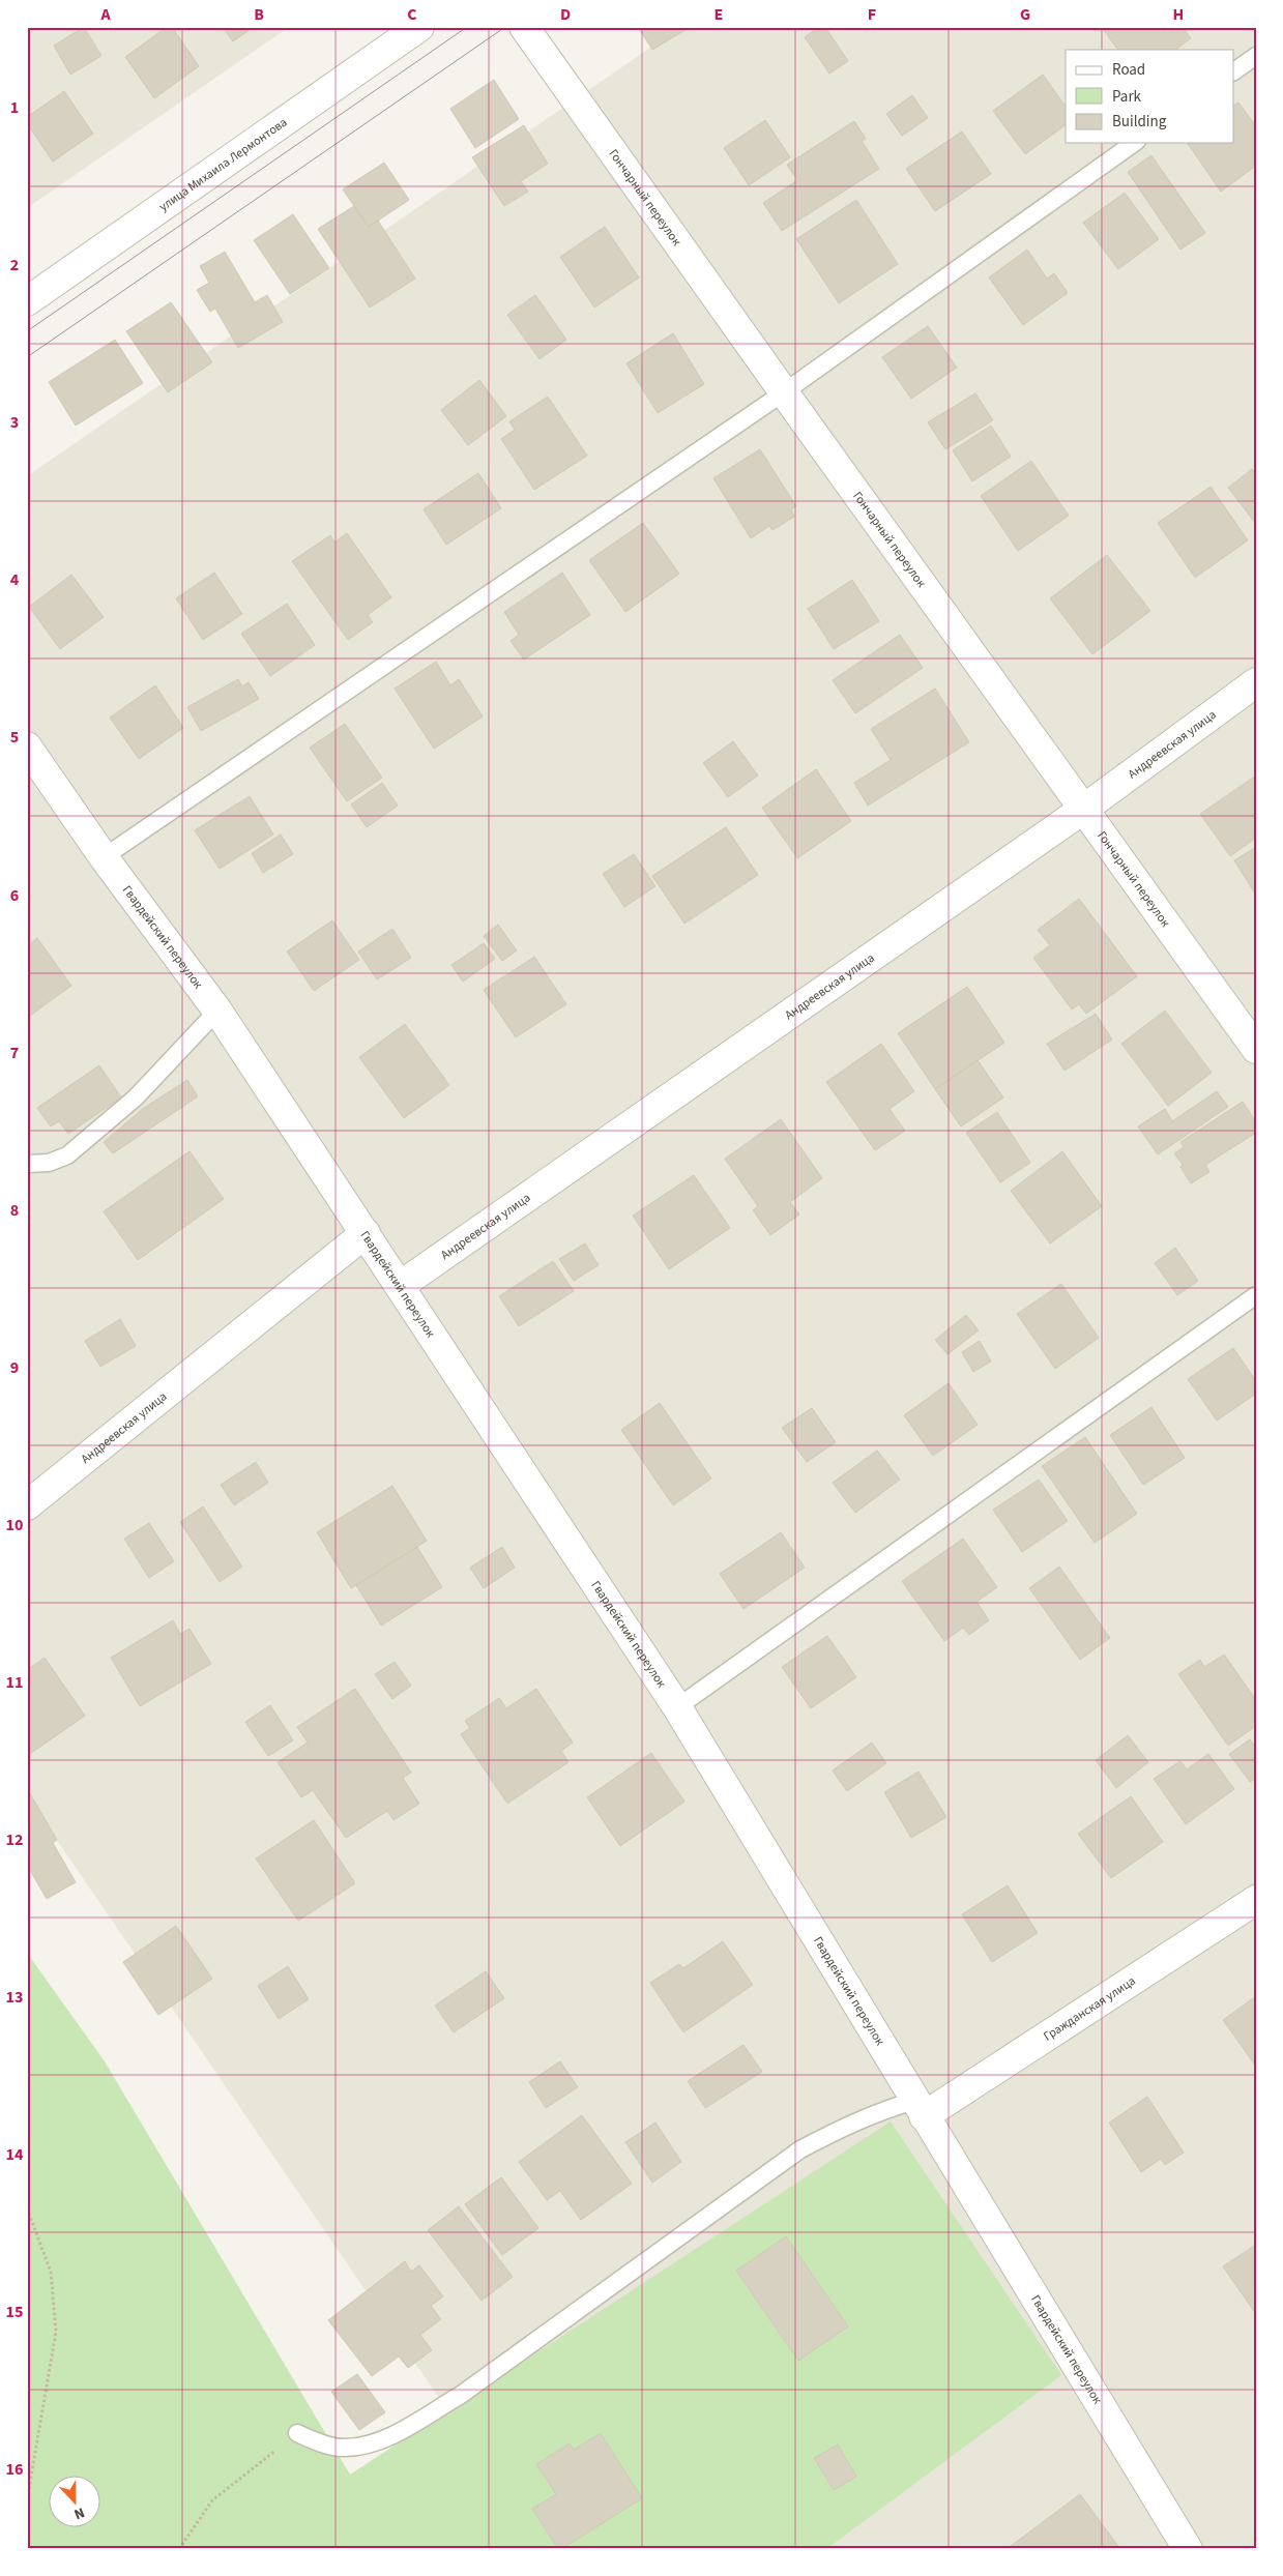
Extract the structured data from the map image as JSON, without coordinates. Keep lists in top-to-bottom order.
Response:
{
  "streets": {
    "street": [
      "улица Михаила Лермонтова",
      "Гончарный переулок",
      "Андреевская улица",
      "Гвардейский переулок",
      "Гражданская улица"
    ]
  },
  "crossings": [
    ["Гончарный переулок", "Андреевская улица"],
    ["Андреевская улица", "Гвардейский переулок"],
    ["Гвардейский переулок", "Гражданская улица"]
  ],
  "legend": ["Road", "Park", "Building"],
  "north": "bottom",
  "grid": {
    "columns": [
      "A",
      "B",
      "C",
      "D",
      "E",
      "F",
      "G",
      "H"
    ],
    "rows": [
      "1",
      "2",
      "3",
      "4",
      "5",
      "6",
      "7",
      "8",
      "9",
      "10",
      "11",
      "12",
      "13",
      "14",
      "15",
      "16"
    ]
  }
}
